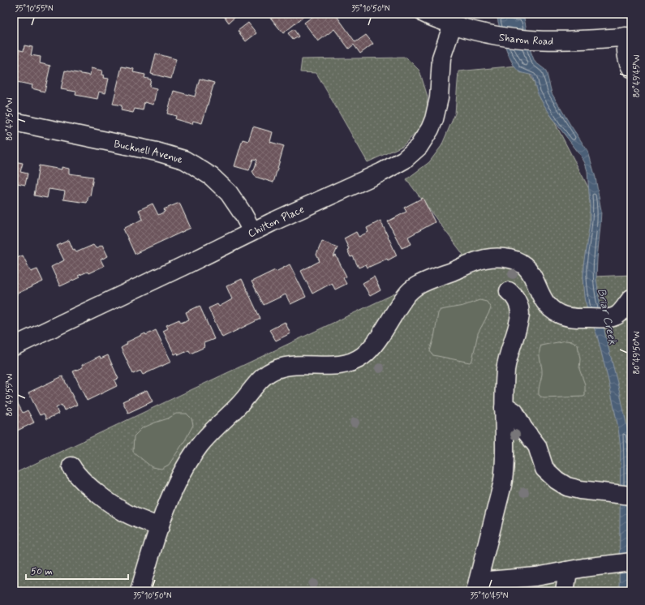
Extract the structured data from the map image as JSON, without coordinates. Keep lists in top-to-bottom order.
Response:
{
  "streets": {
    "street": ["Sharon Road", "Bucknell Avenue", "Chilton Place"]
  },
  "crossings": [
    ["Sharon Road", "Chilton Place"],
    ["Bucknell Avenue", "Chilton Place"]
  ],
  "water": ["Briar Creek"],
  "scale_bar": "50 m",
  "coordinates": [
    "35°10'55\"N",
    "35°10'50\"N",
    "80°49'45\"W",
    "80°49'50\"W",
    "80°49'55\"W",
    "35°10'45\"N"
  ]
}
